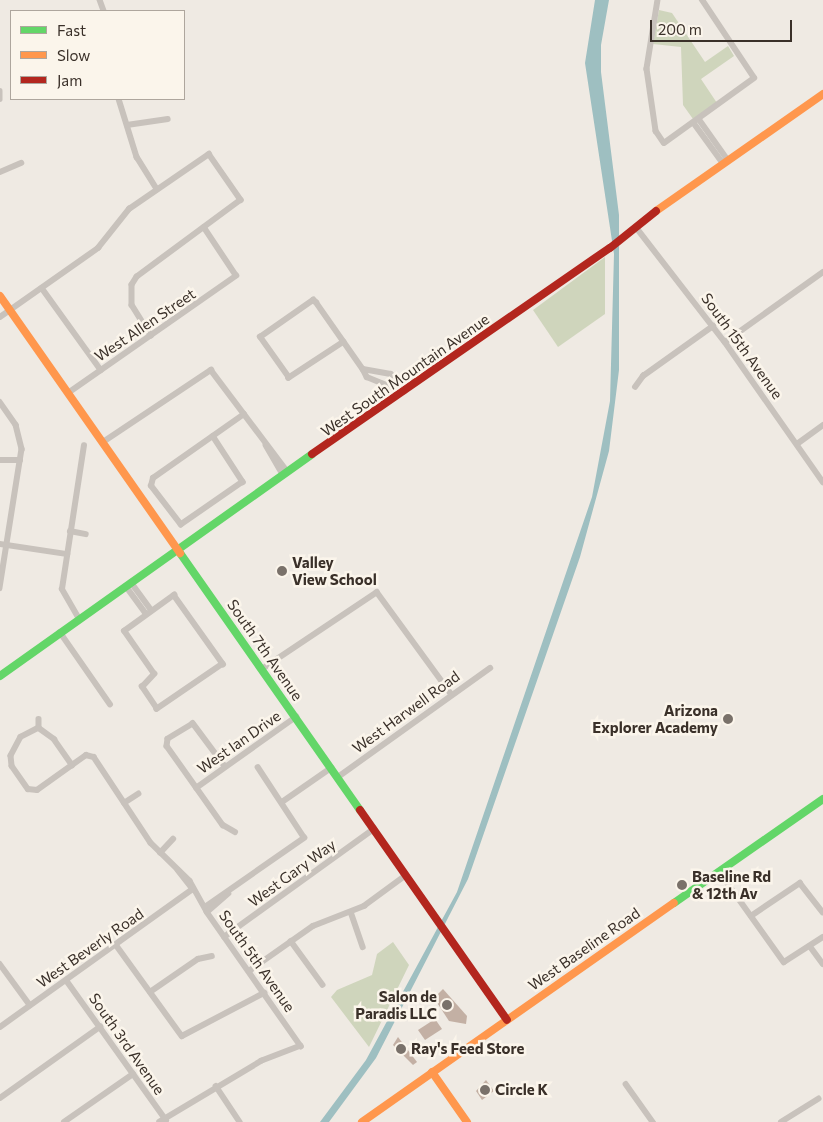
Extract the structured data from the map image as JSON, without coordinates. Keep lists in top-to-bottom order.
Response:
{
  "streets": {
    "street": [
      "West Allen Street",
      "South 15th Avenue",
      "West South Mountain Avenue",
      "South 7th Avenue",
      "West Harwell Road",
      "West Ian Drive",
      "West Gary Way",
      "West Beverly Road",
      "West Baseline Road",
      "South 5th Avenue",
      "South 3rd Avenue"
    ]
  },
  "crossings": [
    ["West Allen Street", "South 7th Avenue"],
    ["South 15th Avenue", "West South Mountain Avenue"],
    ["West South Mountain Avenue", "South 7th Avenue"],
    ["South 7th Avenue", "West Harwell Road"],
    ["South 7th Avenue", "West Ian Drive"],
    ["South 7th Avenue", "West Gary Way"],
    ["South 7th Avenue", "West Baseline Road"],
    ["West Gary Way", "South 5th Avenue"],
    ["West Beverly Road", "South 5th Avenue"],
    ["West Beverly Road", "South 3rd Avenue"]
  ],
  "places": [
    "Valley View School",
    "Arizona Explorer Academy",
    "Baseline Rd & 12th Av",
    "Salon de Paradis LLC",
    "Ray's Feed Store",
    "Circle K"
  ],
  "legend": ["Fast", "Slow", "Jam"],
  "scale_bar": "200 m"
}
